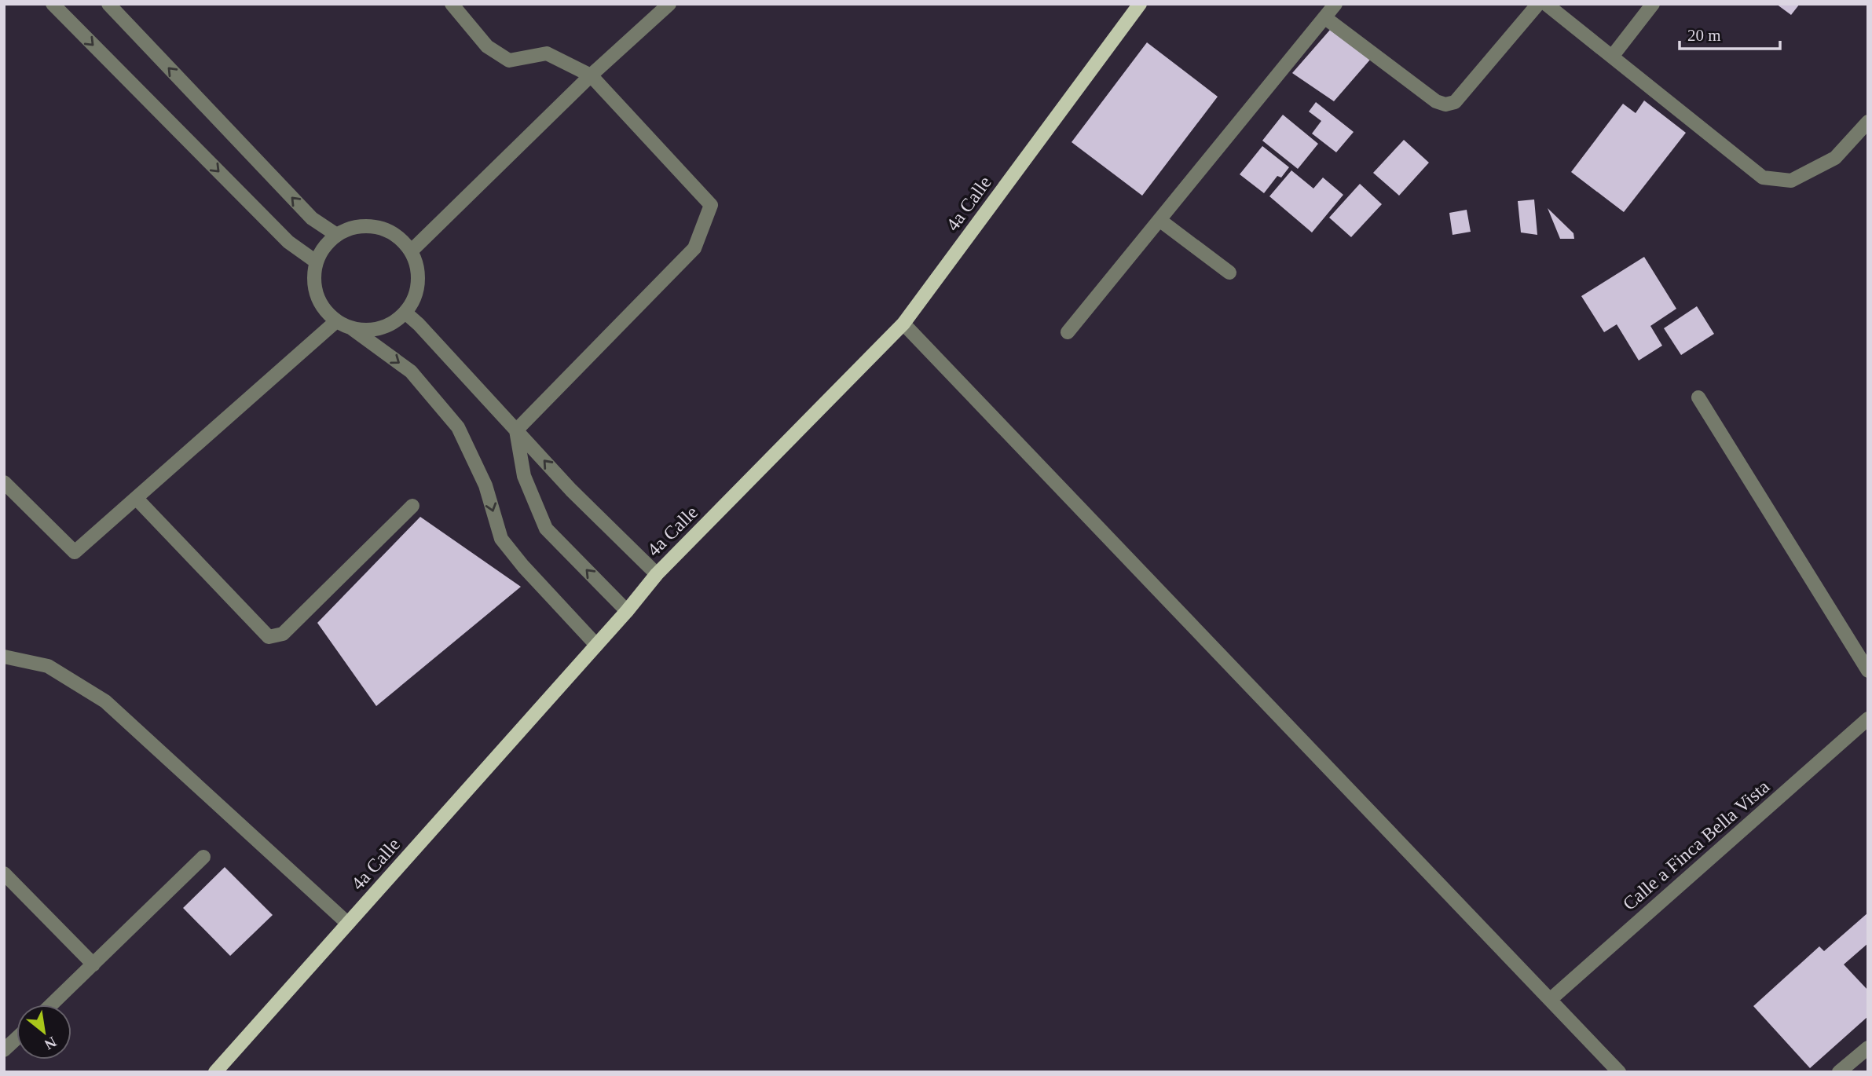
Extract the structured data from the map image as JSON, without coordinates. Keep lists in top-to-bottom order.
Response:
{
  "streets": {
    "main road": ["4a Calle"],
    "street": ["Calle a Finca Bella Vista"]
  },
  "scale_bar": "20 m",
  "north": "bottom right"
}
